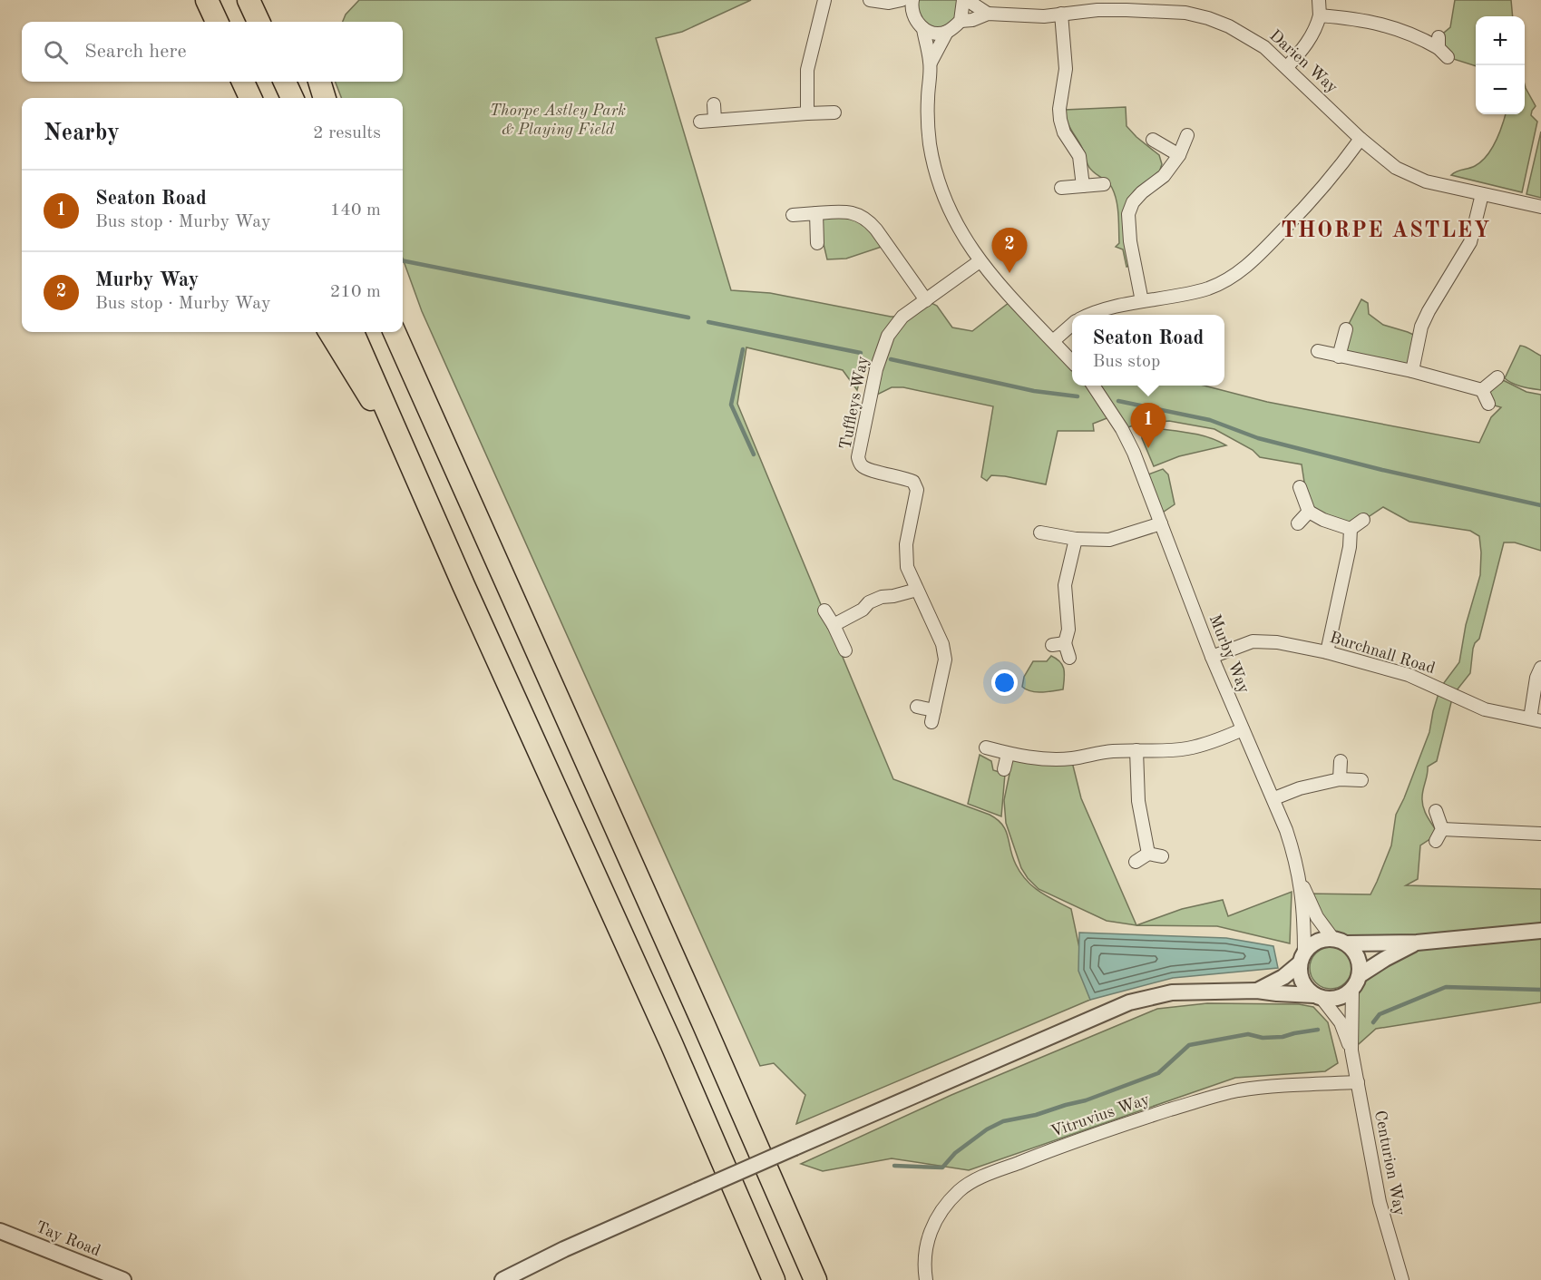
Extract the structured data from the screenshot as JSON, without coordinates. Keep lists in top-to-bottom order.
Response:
{
  "streets": {
    "street": [
      "Darien Way",
      "Tuffleys Way",
      "Burchnall Road",
      "Murby Way",
      "Vitruvius Way",
      "Centurion Way",
      "Tay Road"
    ]
  },
  "crossings": [
    ["Burchnall Road", "Murby Way"],
    ["Murby Way", "Centurion Way"],
    ["Vitruvius Way", "Centurion Way"]
  ],
  "districts": ["THORPE ASTLEY"],
  "parks": ["Thorpe Astley Park & Playing Field"],
  "page": {
    "map_buttons": ["+", "−"],
    "search": "Search here",
    "heading": ["Nearby", "2 results"],
    "list": [
      {
        "mark": "1",
        "name": "Seaton Road",
        "note": "Bus stop · Murby Way",
        "value": "140 m"
      },
      {
        "mark": "2",
        "name": "Murby Way",
        "note": "Bus stop · Murby Way",
        "value": "210 m"
      }
    ],
    "pins": ["2", "1"],
    "popup": ["Seaton Road", "Bus stop"]
  }
}
